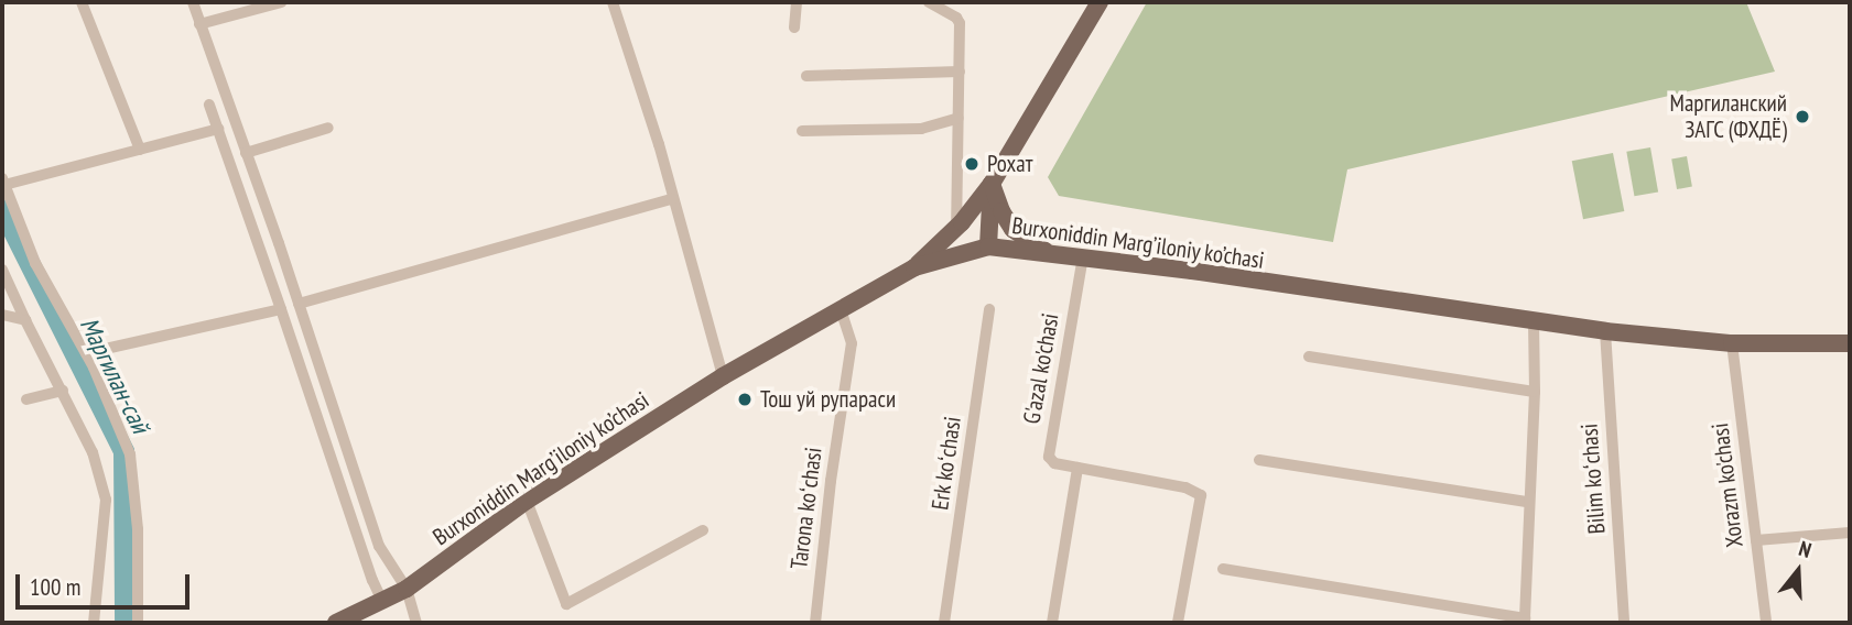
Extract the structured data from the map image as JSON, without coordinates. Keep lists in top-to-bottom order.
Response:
{
  "streets": {
    "main road": ["Burxoniddin Marg’iloniy ko’chasi"],
    "street": [
      "G'azal ko'chasi",
      "Erk koʻchasi",
      "Bilim koʻchasi",
      "Xorazm ko'chasi",
      "Tarona koʻchasi"
    ]
  },
  "crossings": [
    ["Burxoniddin Marg’iloniy ko’chasi", "G'azal ko'chasi"],
    ["Burxoniddin Marg’iloniy ko’chasi", "Bilim koʻchasi"],
    ["Burxoniddin Marg’iloniy ko’chasi", "Xorazm ko'chasi"],
    ["Burxoniddin Marg’iloniy ko’chasi", "Tarona koʻchasi"]
  ],
  "water": ["Маргилан-сай"],
  "places": ["Маргиланский ЗАГС (ФХДЁ)", "Рохат", "Тош уй рупараси"],
  "scale_bar": "100 m",
  "north": "top"
}
